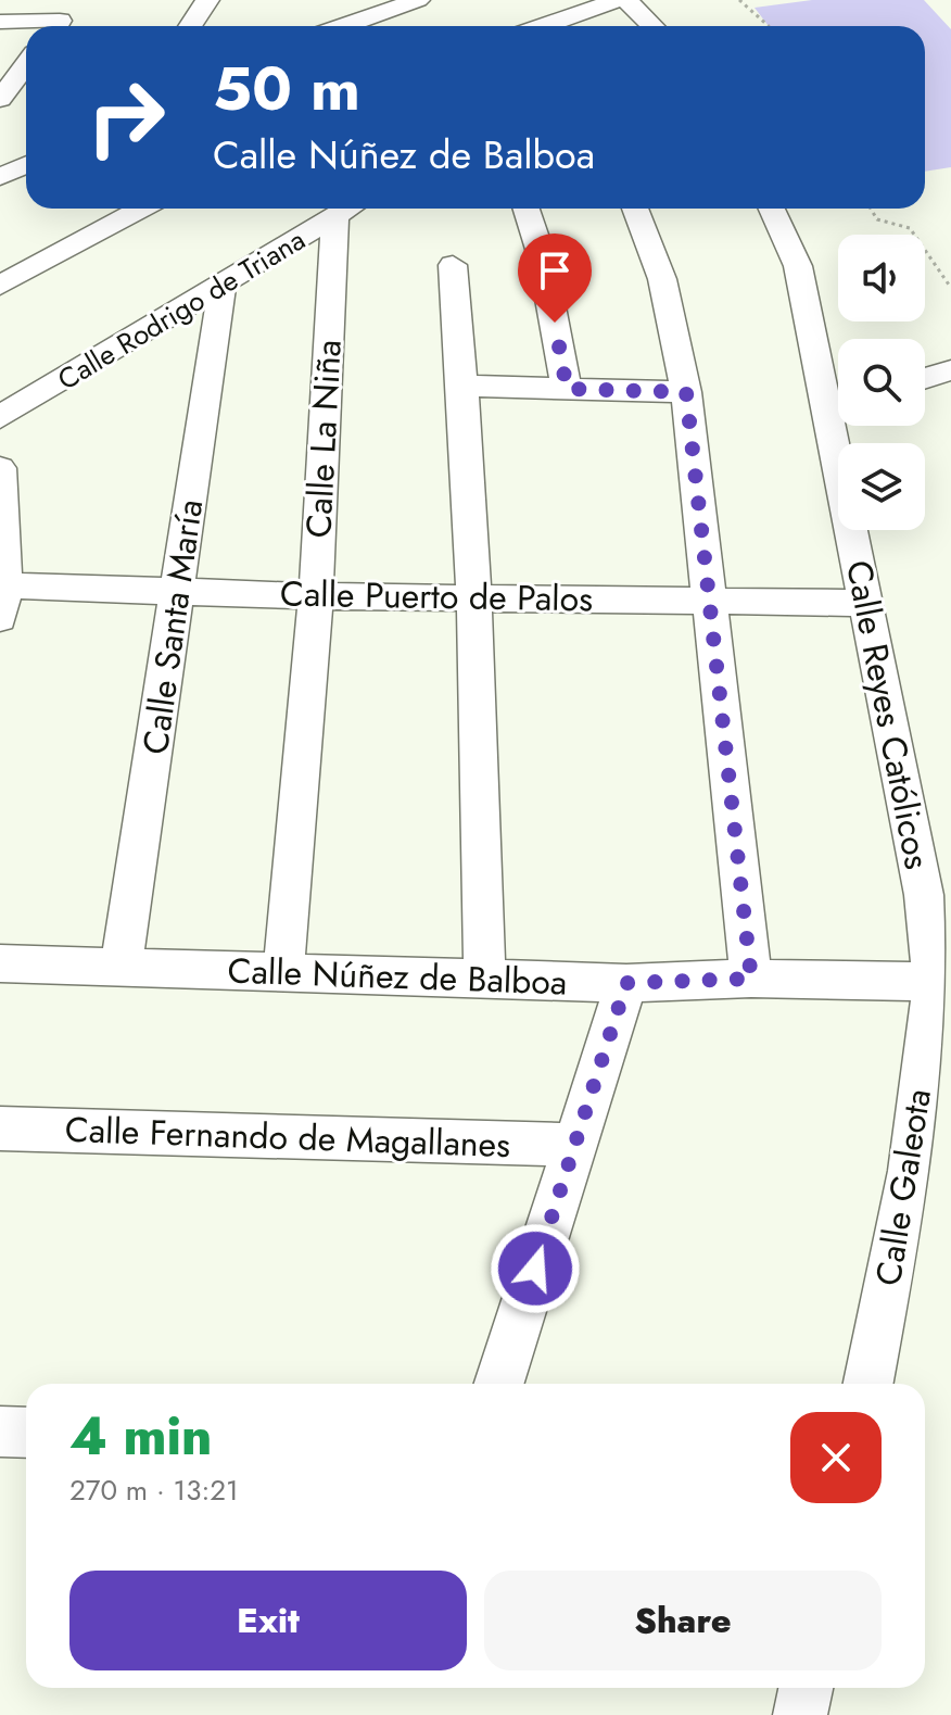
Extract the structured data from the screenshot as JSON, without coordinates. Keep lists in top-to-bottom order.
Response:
{
  "streets": {
    "street": [
      "Calle Rodrigo de Triana",
      "Calle La Niña",
      "Calle Puerto de Palos",
      "Calle Santa María",
      "Calle Reyes Católicos",
      "Calle Núñez de Balboa",
      "Calle Fernando de Magallanes",
      "Calle Galeota"
    ]
  },
  "crossings": [
    ["Calle Rodrigo de Triana", "Calle La Niña"],
    ["Calle Rodrigo de Triana", "Calle Santa María"],
    ["Calle La Niña", "Calle Puerto de Palos"],
    ["Calle La Niña", "Calle Núñez de Balboa"],
    ["Calle Puerto de Palos", "Calle Santa María"],
    ["Calle Puerto de Palos", "Calle Reyes Católicos"],
    ["Calle Santa María", "Calle Núñez de Balboa"],
    ["Calle Reyes Católicos", "Calle Núñez de Balboa"],
    ["Calle Reyes Católicos", "Calle Galeota"],
    ["Calle Núñez de Balboa", "Calle Galeota"]
  ],
  "page": {
    "turn": ["50 m", "Calle Núñez de Balboa"],
    "heading": ["4 min", "270 m · 13:21"],
    "buttons": ["Exit", "Share"]
  }
}
